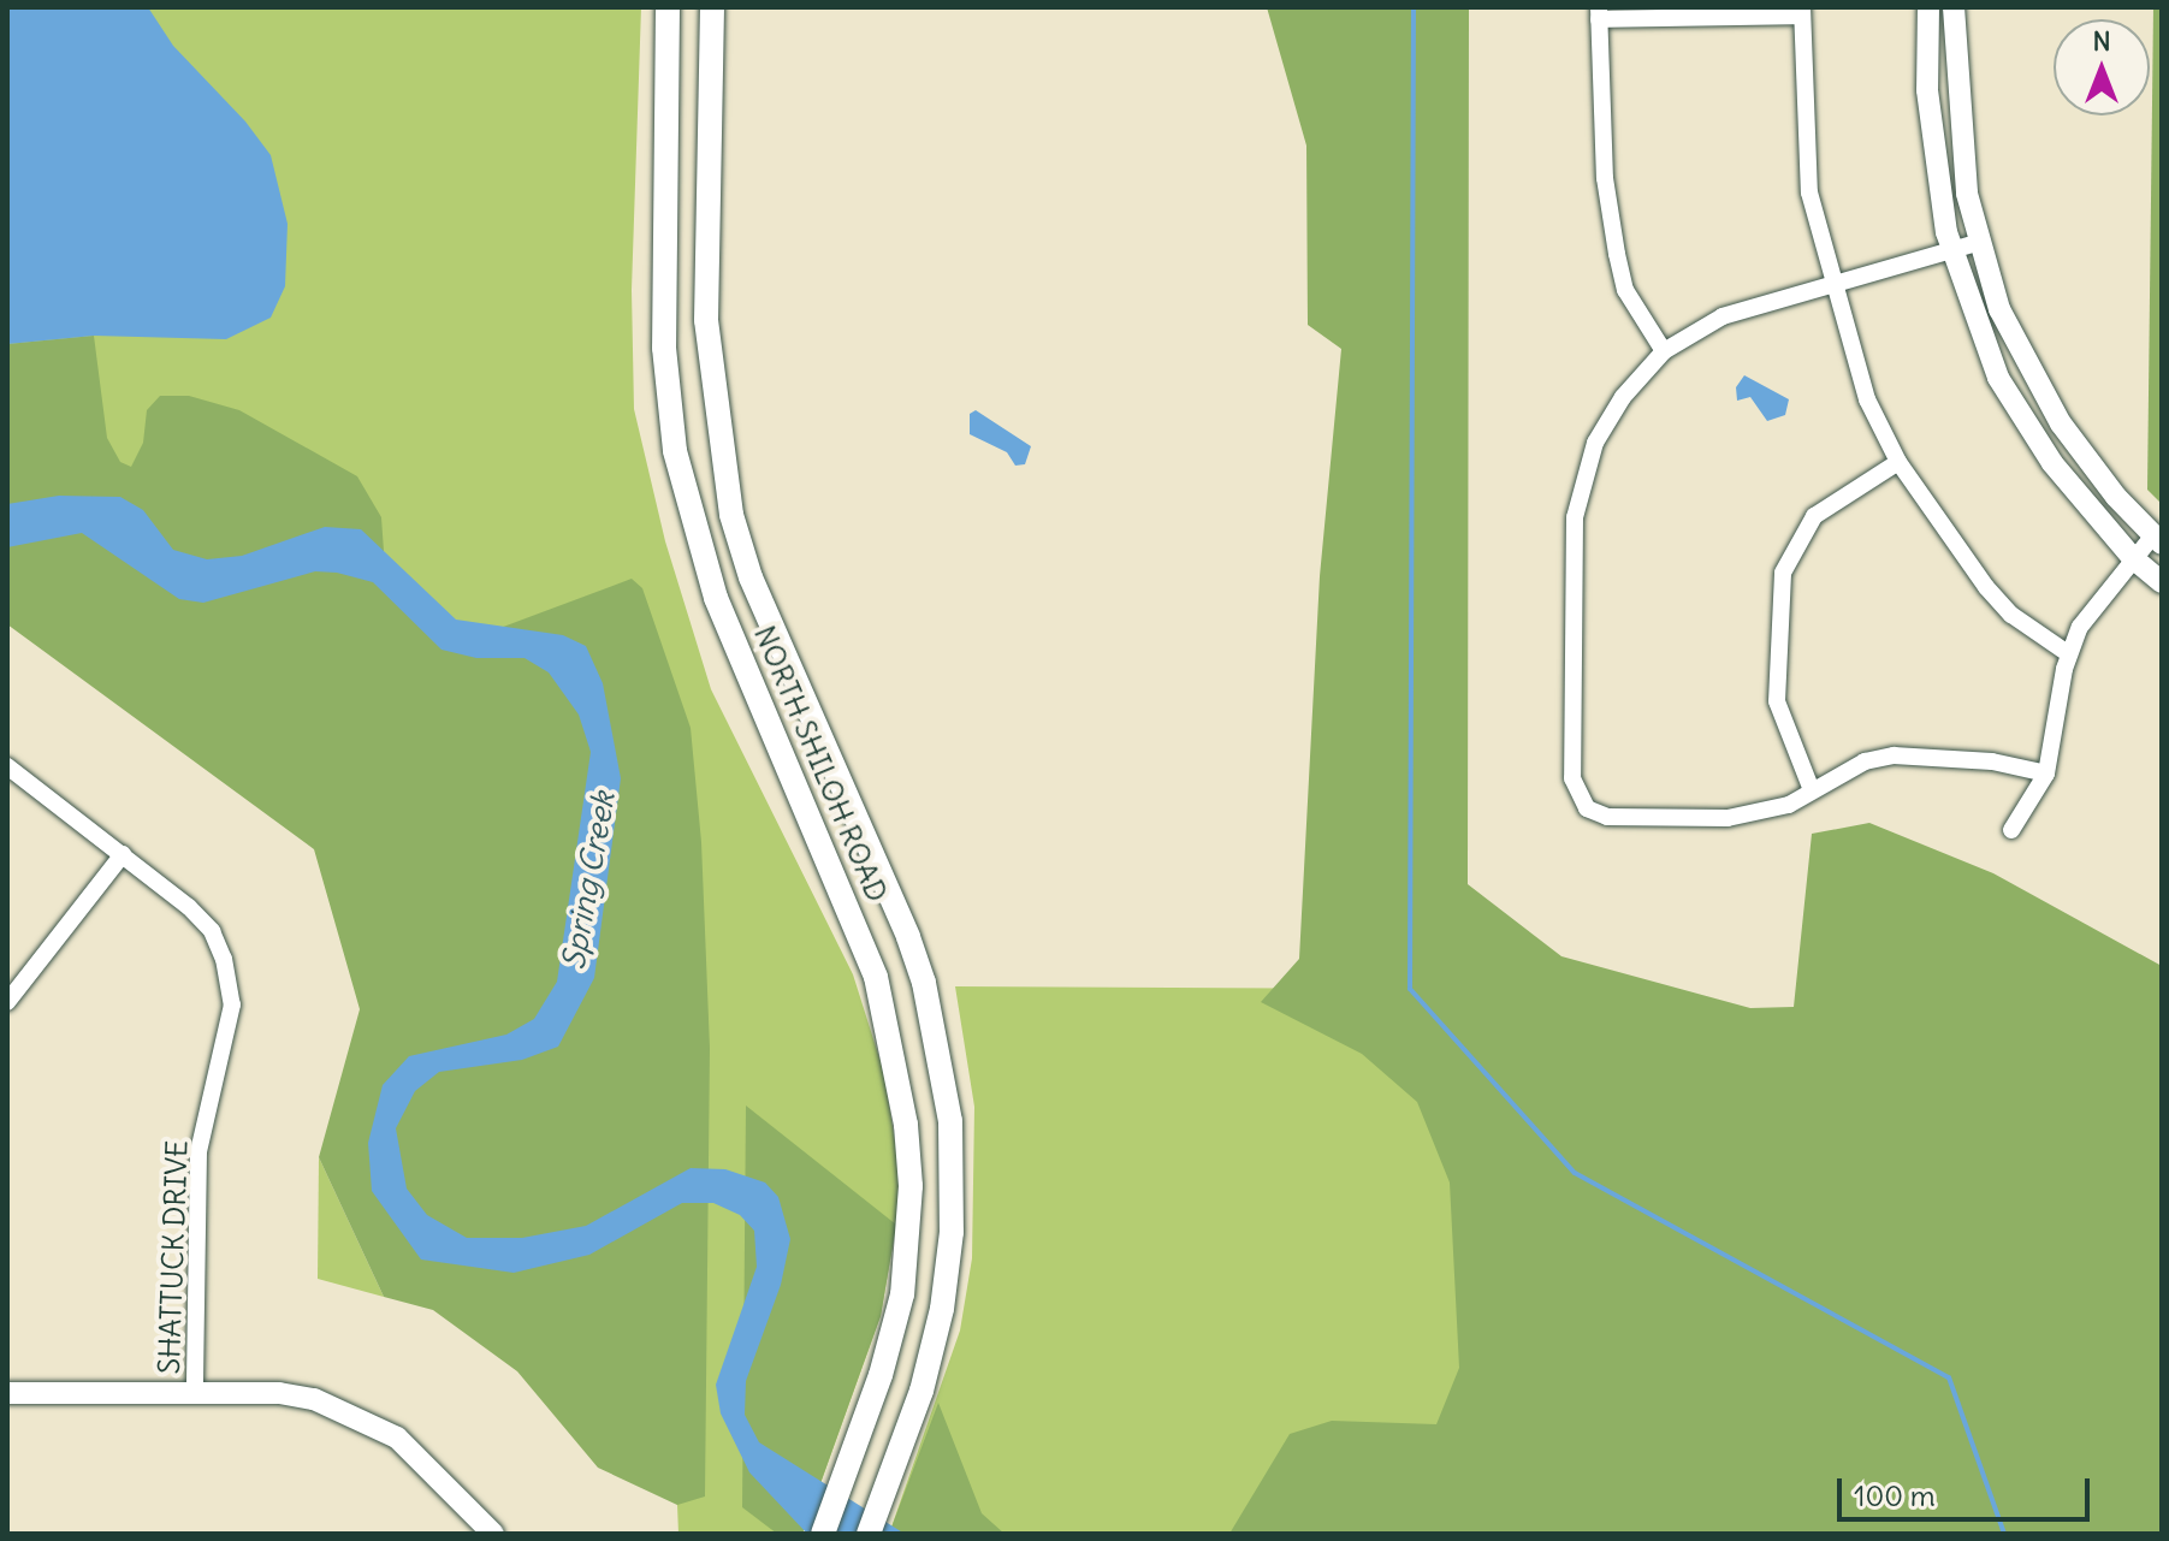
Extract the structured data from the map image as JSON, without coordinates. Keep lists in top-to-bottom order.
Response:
{
  "streets": {
    "main road": ["NORTH SHILOH ROAD"],
    "street": ["SHATTUCK DRIVE"]
  },
  "water": ["Spring Creek"],
  "scale_bar": "100 m",
  "north": "top"
}
